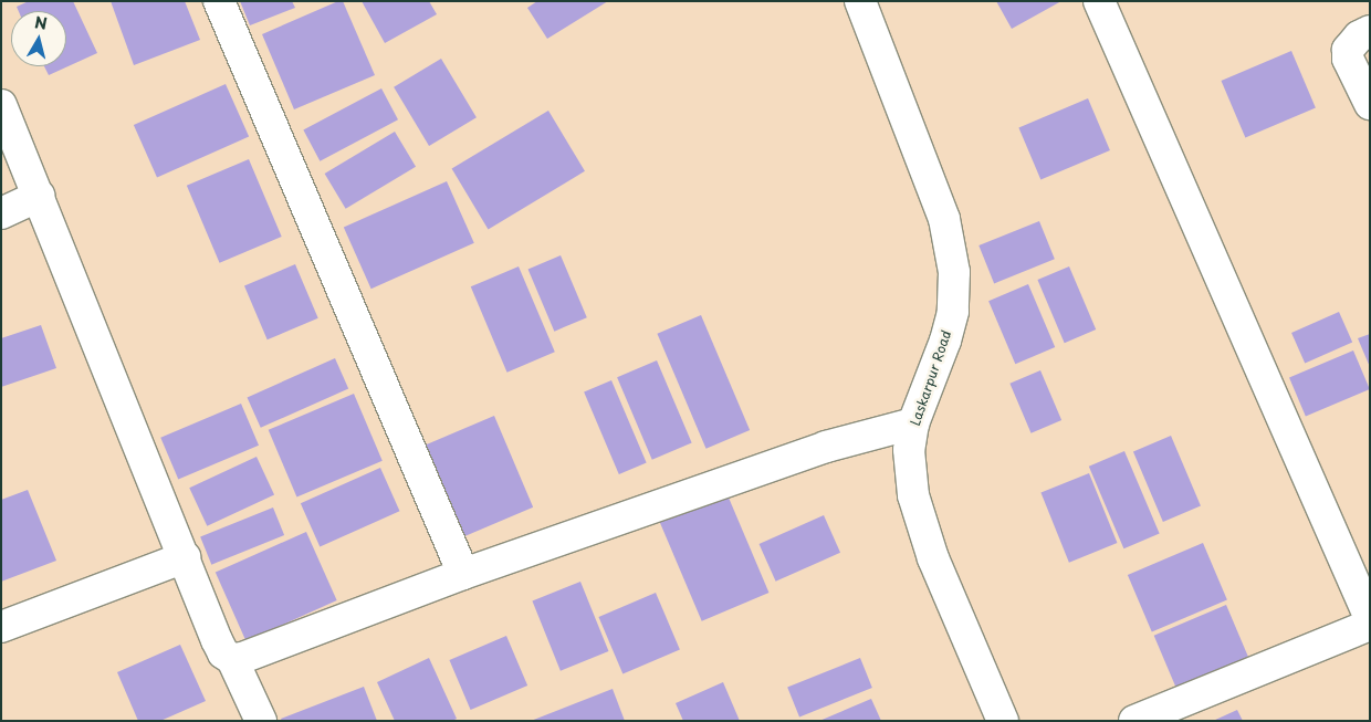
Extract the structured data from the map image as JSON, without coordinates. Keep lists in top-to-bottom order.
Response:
{
  "streets": {
    "street": ["Laskarpur Road"]
  },
  "north": "top"
}
